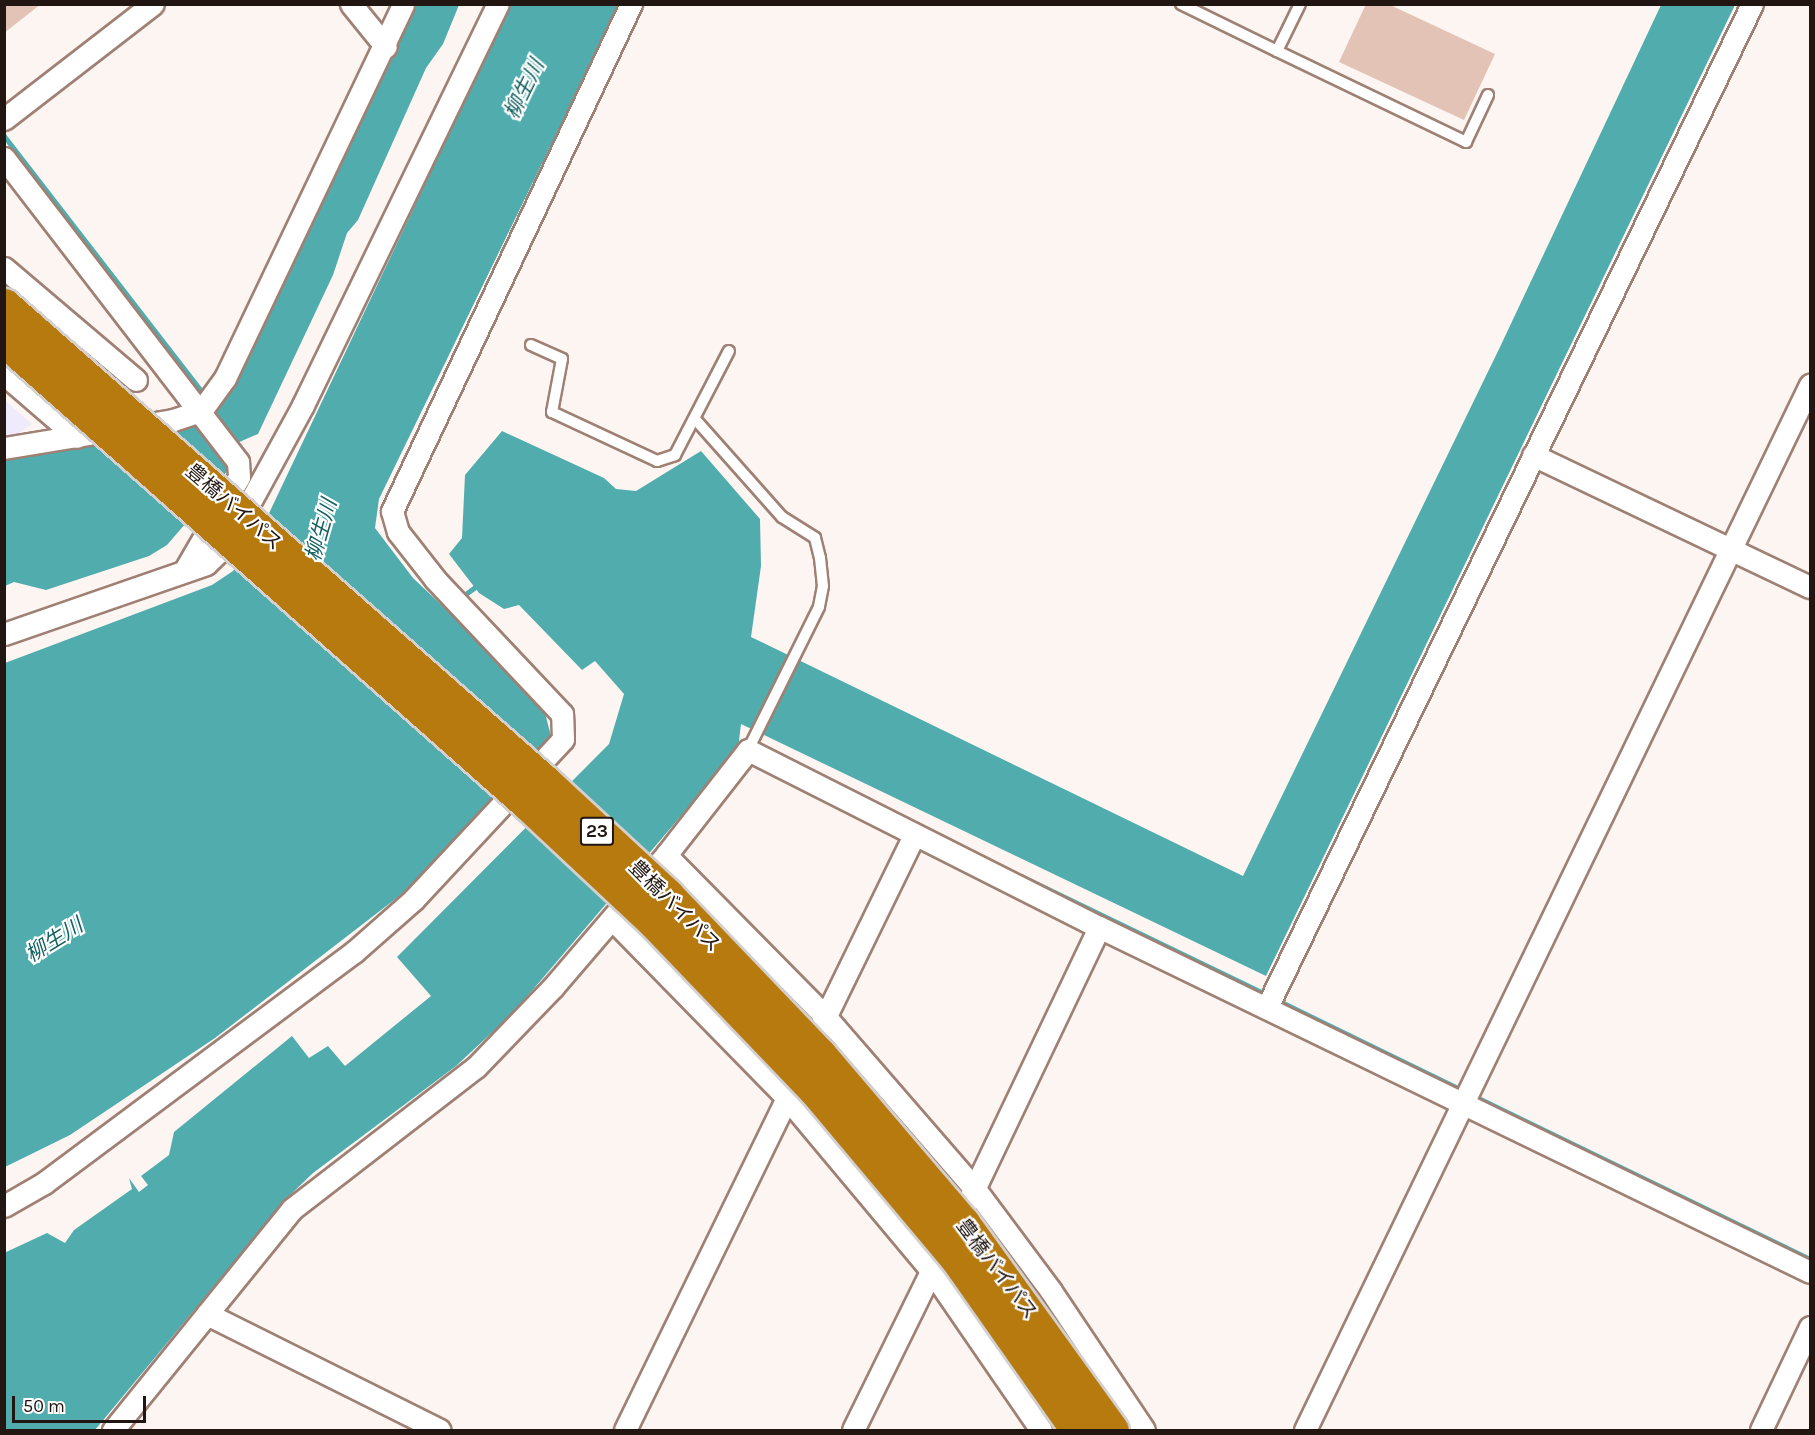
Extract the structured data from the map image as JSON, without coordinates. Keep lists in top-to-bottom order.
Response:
{
  "streets": {
    "highway": ["豊橋バイパス", "23"]
  },
  "water": ["柳生川"],
  "scale_bar": "50 m"
}
